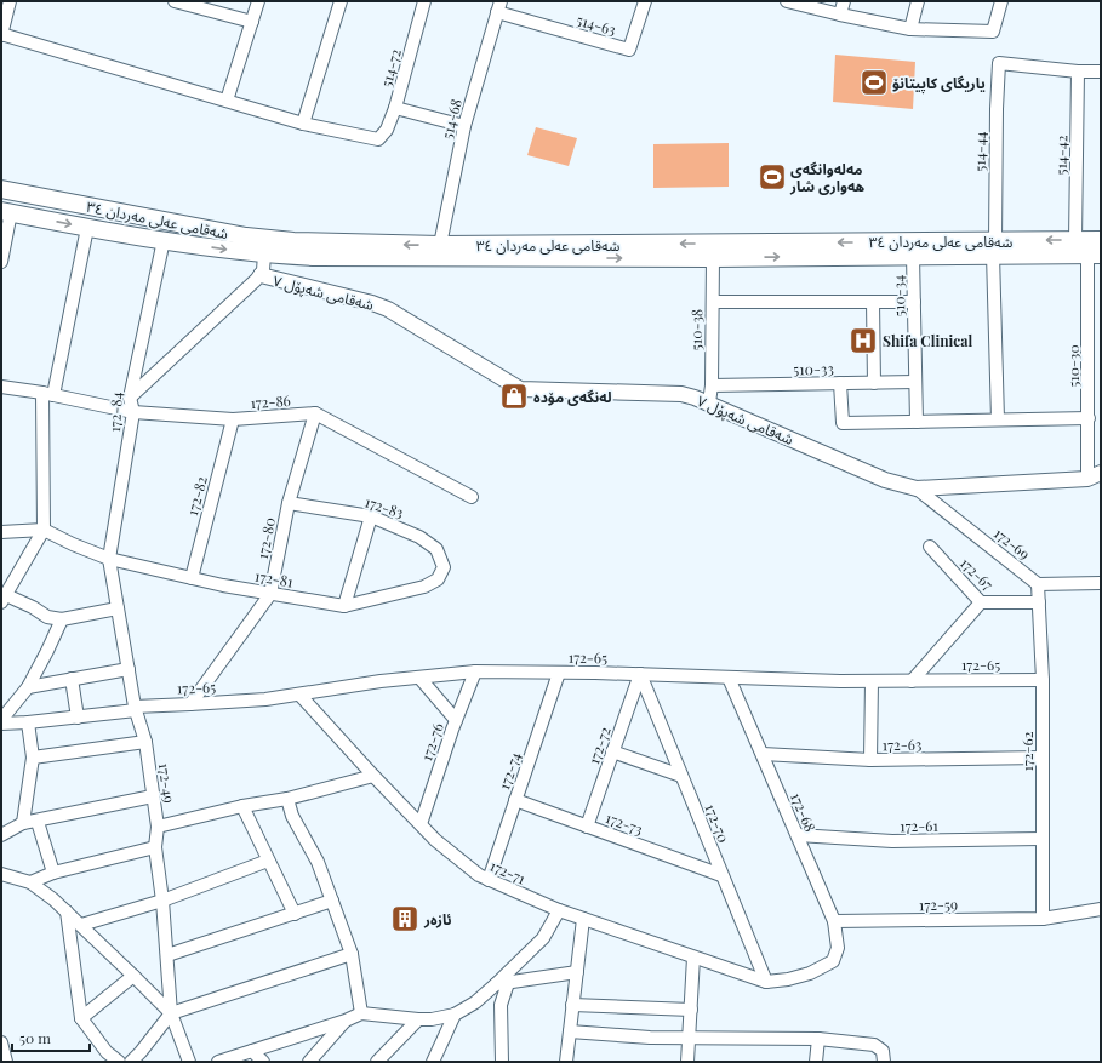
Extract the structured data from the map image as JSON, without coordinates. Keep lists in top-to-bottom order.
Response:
{
  "streets": {
    "main road": ["شەقامی عەلی مەردان ٣٤"],
    "street": [
      "514-63",
      "514-72",
      "514-68",
      "514-44",
      "514-42",
      "شەقامی شەپۆل ٧",
      "510-34",
      "510-38",
      "510-30",
      "510-33",
      "172-86",
      "172-84",
      "172-82",
      "172-83",
      "172-80",
      "172-69",
      "172-67",
      "172-81",
      "172-65",
      "172-76",
      "172-63",
      "172-72",
      "172-62",
      "172-74",
      "172-49",
      "172-68",
      "172-73",
      "172-70",
      "172-61",
      "172-71",
      "172-59"
    ]
  },
  "crossings": [
    ["514-63", "514-68"],
    ["514-68", "شەقامی عەلی مەردان ٣٤"],
    ["514-44", "514-42"],
    ["514-44", "شەقامی عەلی مەردان ٣٤"],
    ["514-42", "شەقامی عەلی مەردان ٣٤"],
    ["شەقامی عەلی مەردان ٣٤", "510-34"],
    ["شەقامی عەلی مەردان ٣٤", "510-38"],
    ["شەقامی عەلی مەردان ٣٤", "510-30"],
    ["شەقامی عەلی مەردان ٣٤", "172-84"],
    ["شەقامی شەپۆل ٧", "510-38"],
    ["شەقامی شەپۆل ٧", "510-30"],
    ["شەقامی شەپۆل ٧", "172-69"],
    ["510-34", "510-33"],
    ["510-38", "510-33"],
    ["172-86", "172-84"],
    ["172-86", "172-82"],
    ["172-86", "172-80"],
    ["172-84", "172-81"],
    ["172-84", "172-49"],
    ["172-82", "172-81"],
    ["172-83", "172-80"],
    ["172-83", "172-81"],
    ["172-80", "172-81"],
    ["172-80", "172-65"],
    ["172-69", "172-62"],
    ["172-67", "172-62"],
    ["172-81", "172-49"],
    ["172-65", "172-76"],
    ["172-65", "172-72"],
    ["172-65", "172-62"],
    ["172-65", "172-74"],
    ["172-65", "172-49"],
    ["172-65", "172-68"],
    ["172-65", "172-70"],
    ["172-65", "172-71"],
    ["172-76", "172-71"],
    ["172-63", "172-62"],
    ["172-63", "172-68"],
    ["172-72", "172-73"],
    ["172-72", "172-70"],
    ["172-62", "172-61"],
    ["172-62", "172-59"],
    ["172-74", "172-73"],
    ["172-74", "172-71"],
    ["172-68", "172-70"],
    ["172-68", "172-61"],
    ["172-68", "172-71"],
    ["172-68", "172-59"],
    ["172-73", "172-70"],
    ["172-70", "172-71"]
  ],
  "places": {
    "sports": ["یاریگای کاپیتانۆ", "مەلەوانگەی هەواری شار"],
    "hospital": ["Shifa Clinical"],
    "shop": ["لەنگەی مۆدە"],
    "building": ["ئازەر"]
  },
  "scale_bar": "50 m"
}
